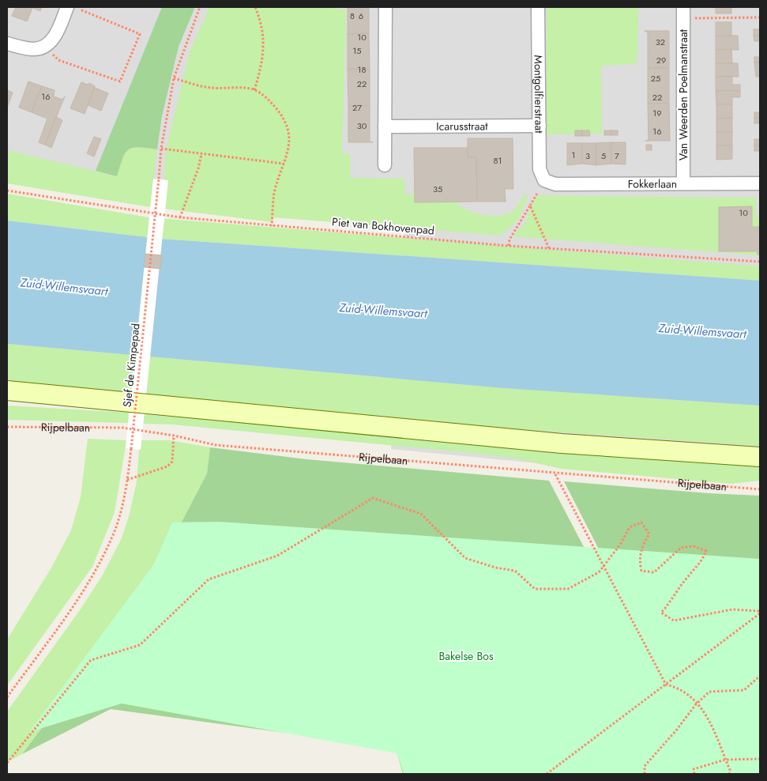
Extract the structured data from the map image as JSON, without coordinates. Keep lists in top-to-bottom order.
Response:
{
  "streets": {
    "street": [
      "Montgolfierstraat",
      "Van Weerden Poelmanstraat",
      "Icarusstraat",
      "Fokkerlaan"
    ],
    "path": ["Piet van Bokhovenpad", "Sjef de Kimpepad", "Rijpelbaan"]
  },
  "crossings": [
    ["Montgolfierstraat", "Icarusstraat"],
    ["Montgolfierstraat", "Fokkerlaan"],
    ["Van Weerden Poelmanstraat", "Fokkerlaan"]
  ],
  "water": ["Zuid-Willemsvaart"],
  "parks": ["Bakelse Bos"],
  "house_numbers": [
    "8",
    "6",
    "10",
    "32",
    "15",
    "29",
    "18",
    "25",
    "22",
    "16",
    "22",
    "27",
    "19",
    "30",
    "16",
    "1",
    "3",
    "5",
    "7",
    "81",
    "35",
    "10"
  ]
}
